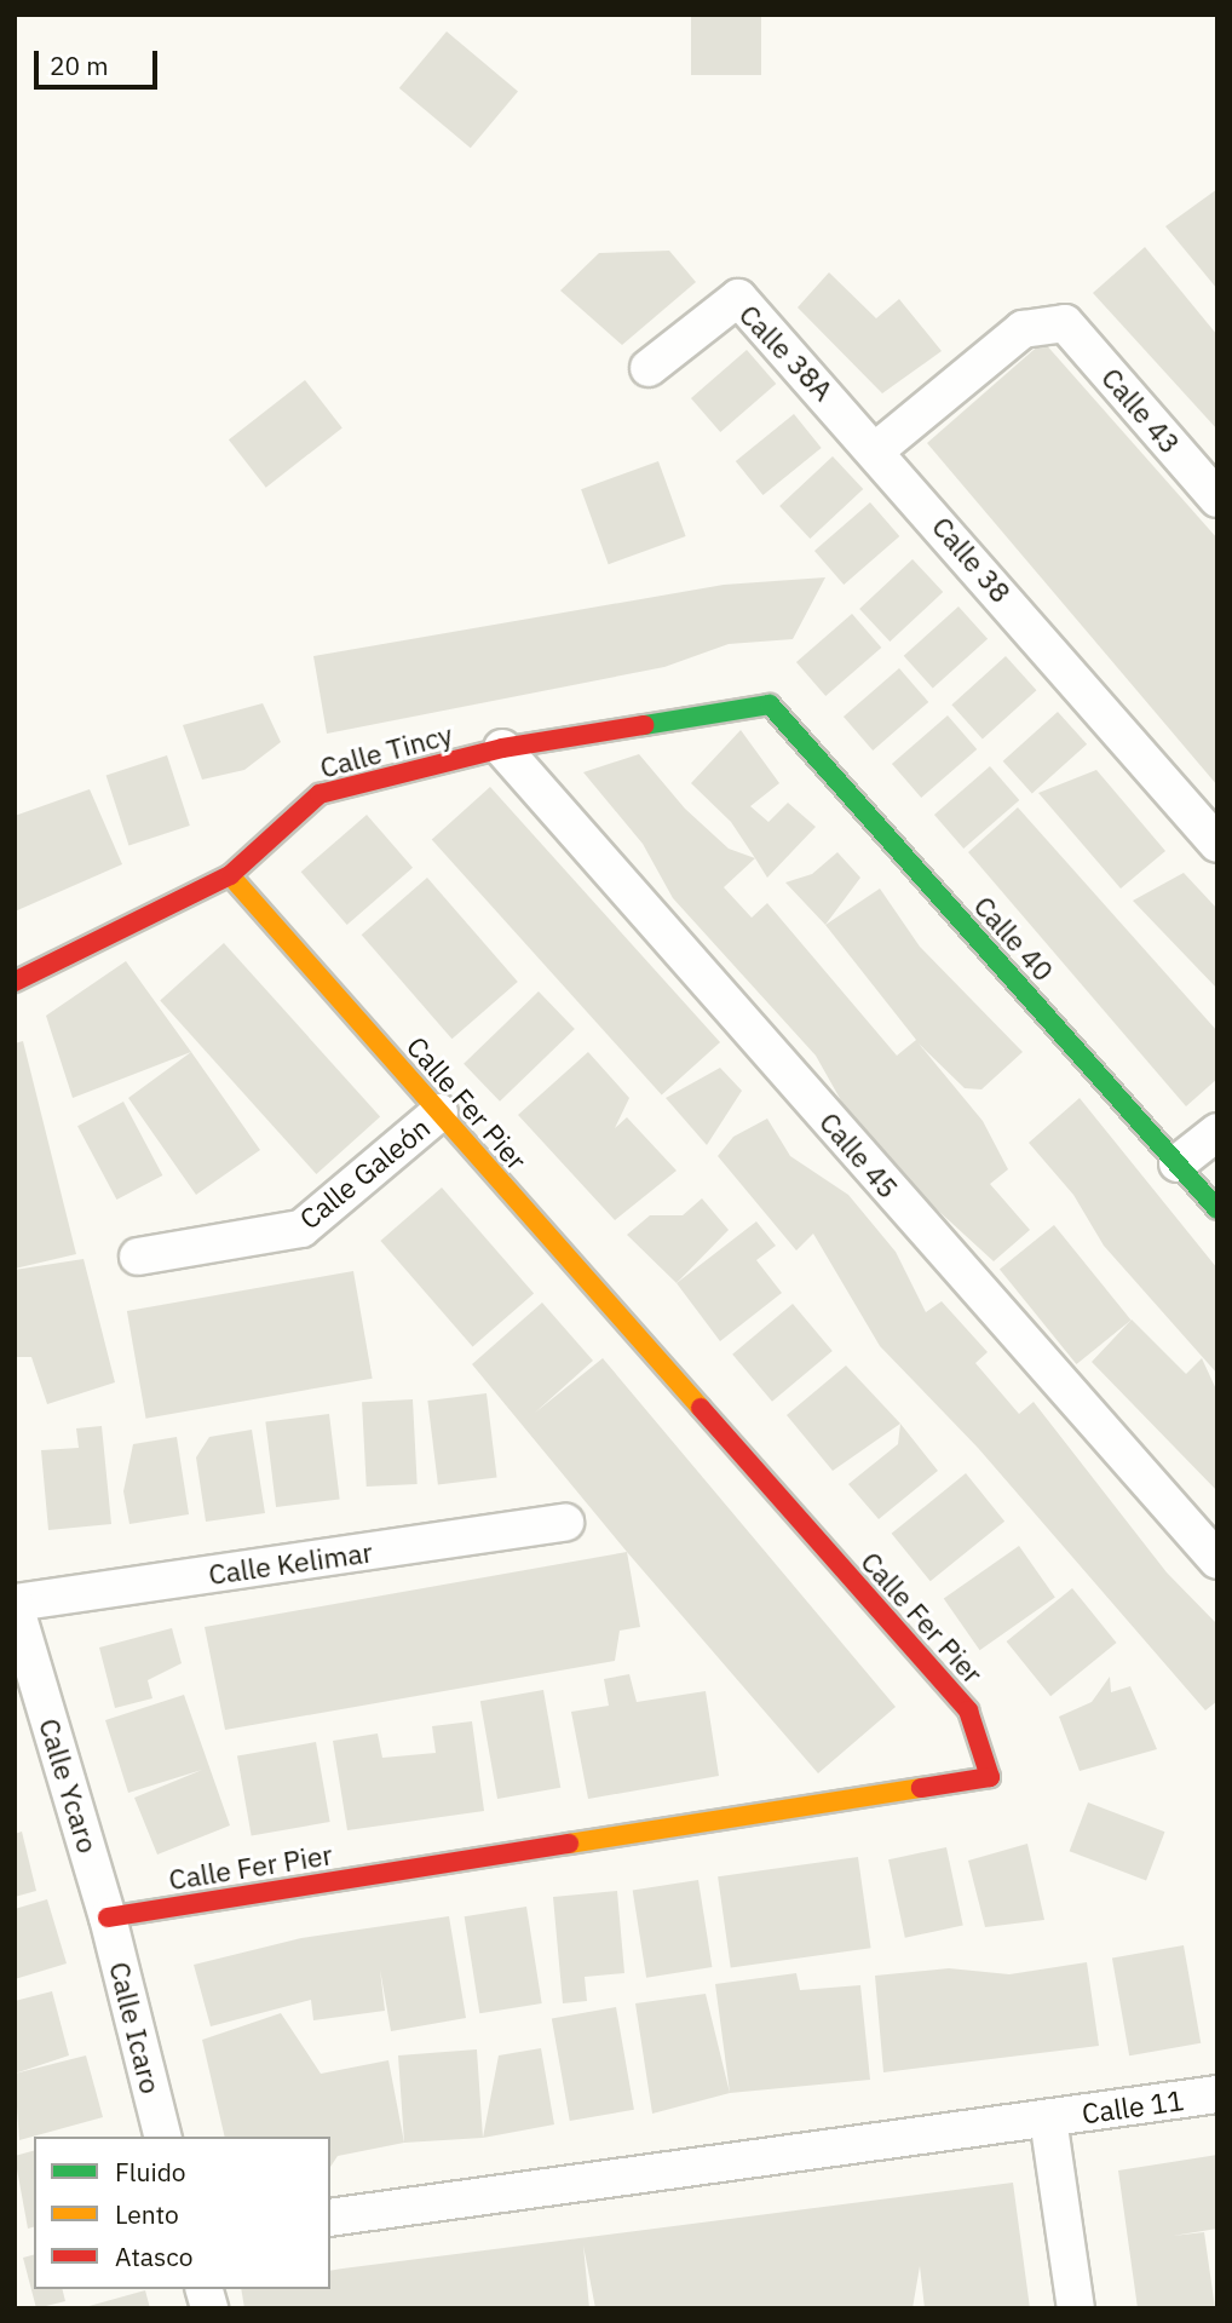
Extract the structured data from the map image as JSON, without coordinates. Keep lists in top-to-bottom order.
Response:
{
  "streets": {
    "street": [
      "Calle 38A",
      "Calle 43",
      "Calle 38",
      "Calle Tincy",
      "Calle 40",
      "Calle Fer Pier",
      "Calle 45",
      "Calle Galeón",
      "Calle Kelimar",
      "Calle Ycaro",
      "Calle Icaro",
      "Calle 11"
    ]
  },
  "crossings": [
    ["Calle 38A", "Calle 43"],
    ["Calle 38A", "Calle 38"],
    ["Calle 43", "Calle 38"],
    ["Calle Tincy", "Calle 40"],
    ["Calle Tincy", "Calle Fer Pier"],
    ["Calle Tincy", "Calle 45"],
    ["Calle Fer Pier", "Calle Galeón"],
    ["Calle Fer Pier", "Calle Ycaro"],
    ["Calle Fer Pier", "Calle Icaro"],
    ["Calle Kelimar", "Calle Ycaro"],
    ["Calle Ycaro", "Calle Icaro"]
  ],
  "legend": ["Fluido", "Lento", "Atasco"],
  "scale_bar": "20 m"
}
